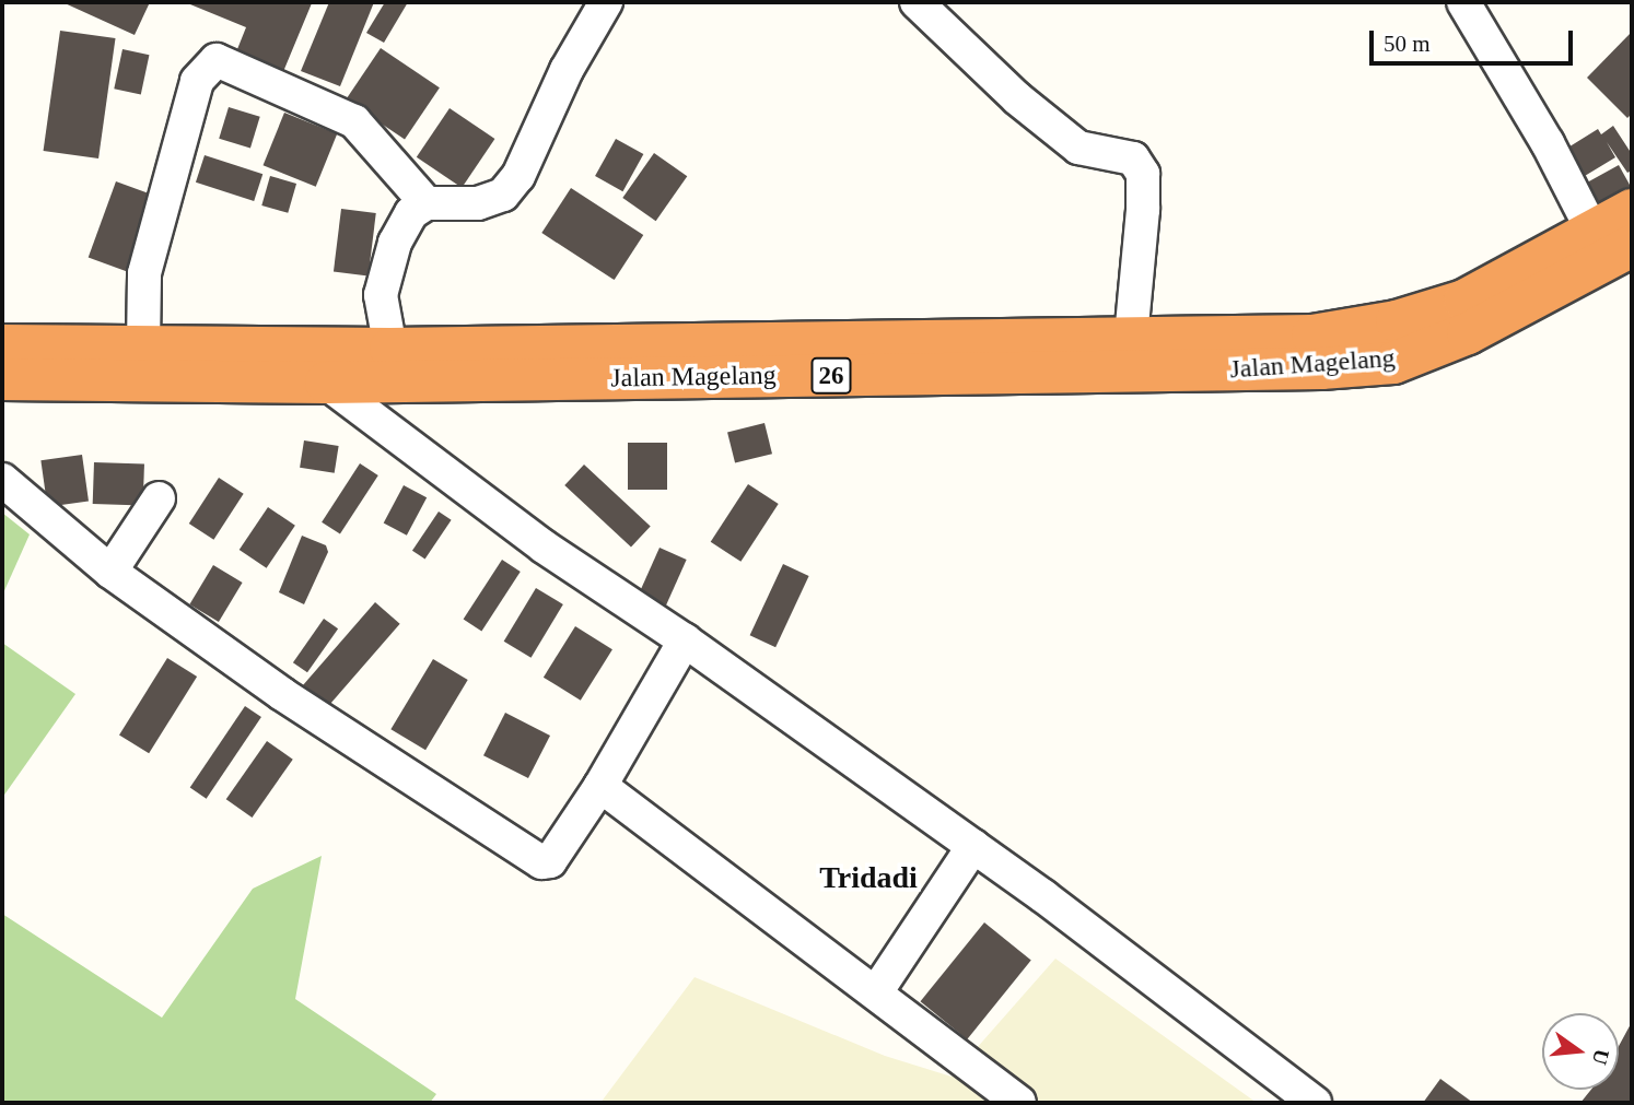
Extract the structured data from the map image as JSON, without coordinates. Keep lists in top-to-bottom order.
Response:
{
  "streets": {
    "highway": ["Jalan Magelang", "26"]
  },
  "districts": ["Tridadi"],
  "scale_bar": "50 m",
  "north": "right"
}
